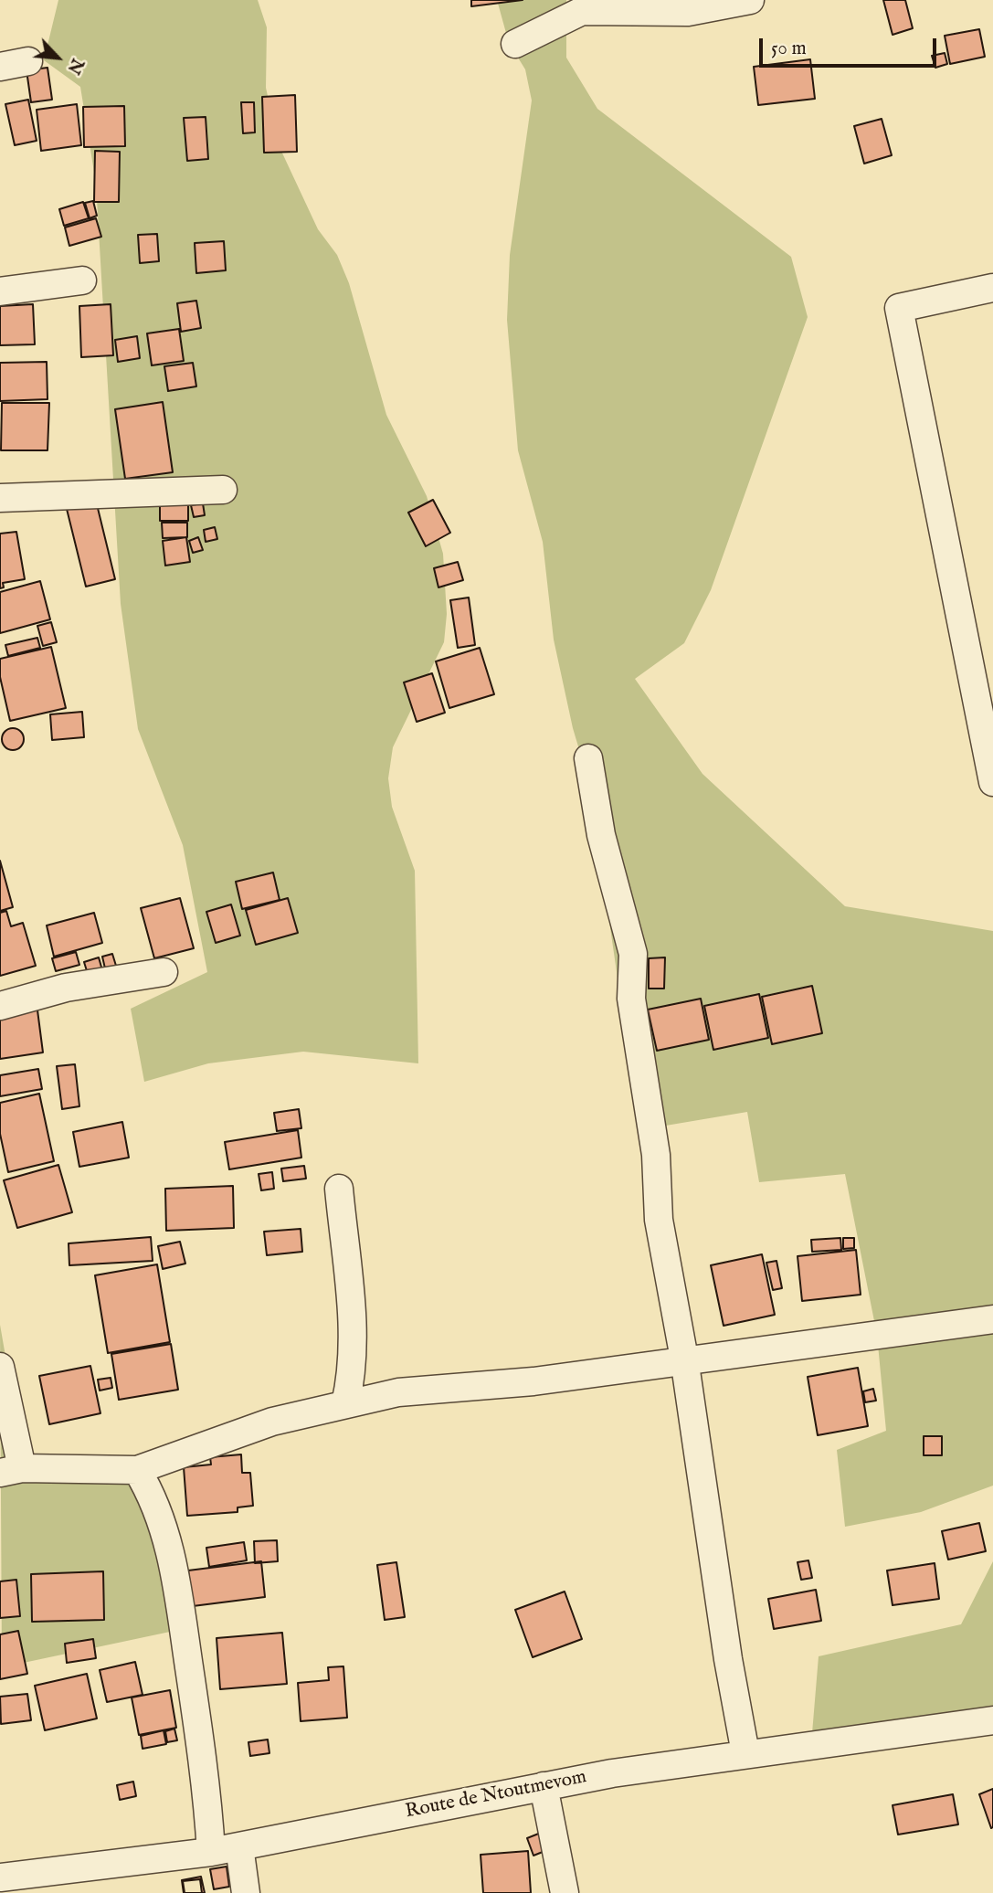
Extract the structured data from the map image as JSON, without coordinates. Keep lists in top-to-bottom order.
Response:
{
  "streets": {
    "street": ["Route de Ntoutmevom"]
  },
  "scale_bar": "50 m",
  "north": "bottom right"
}
